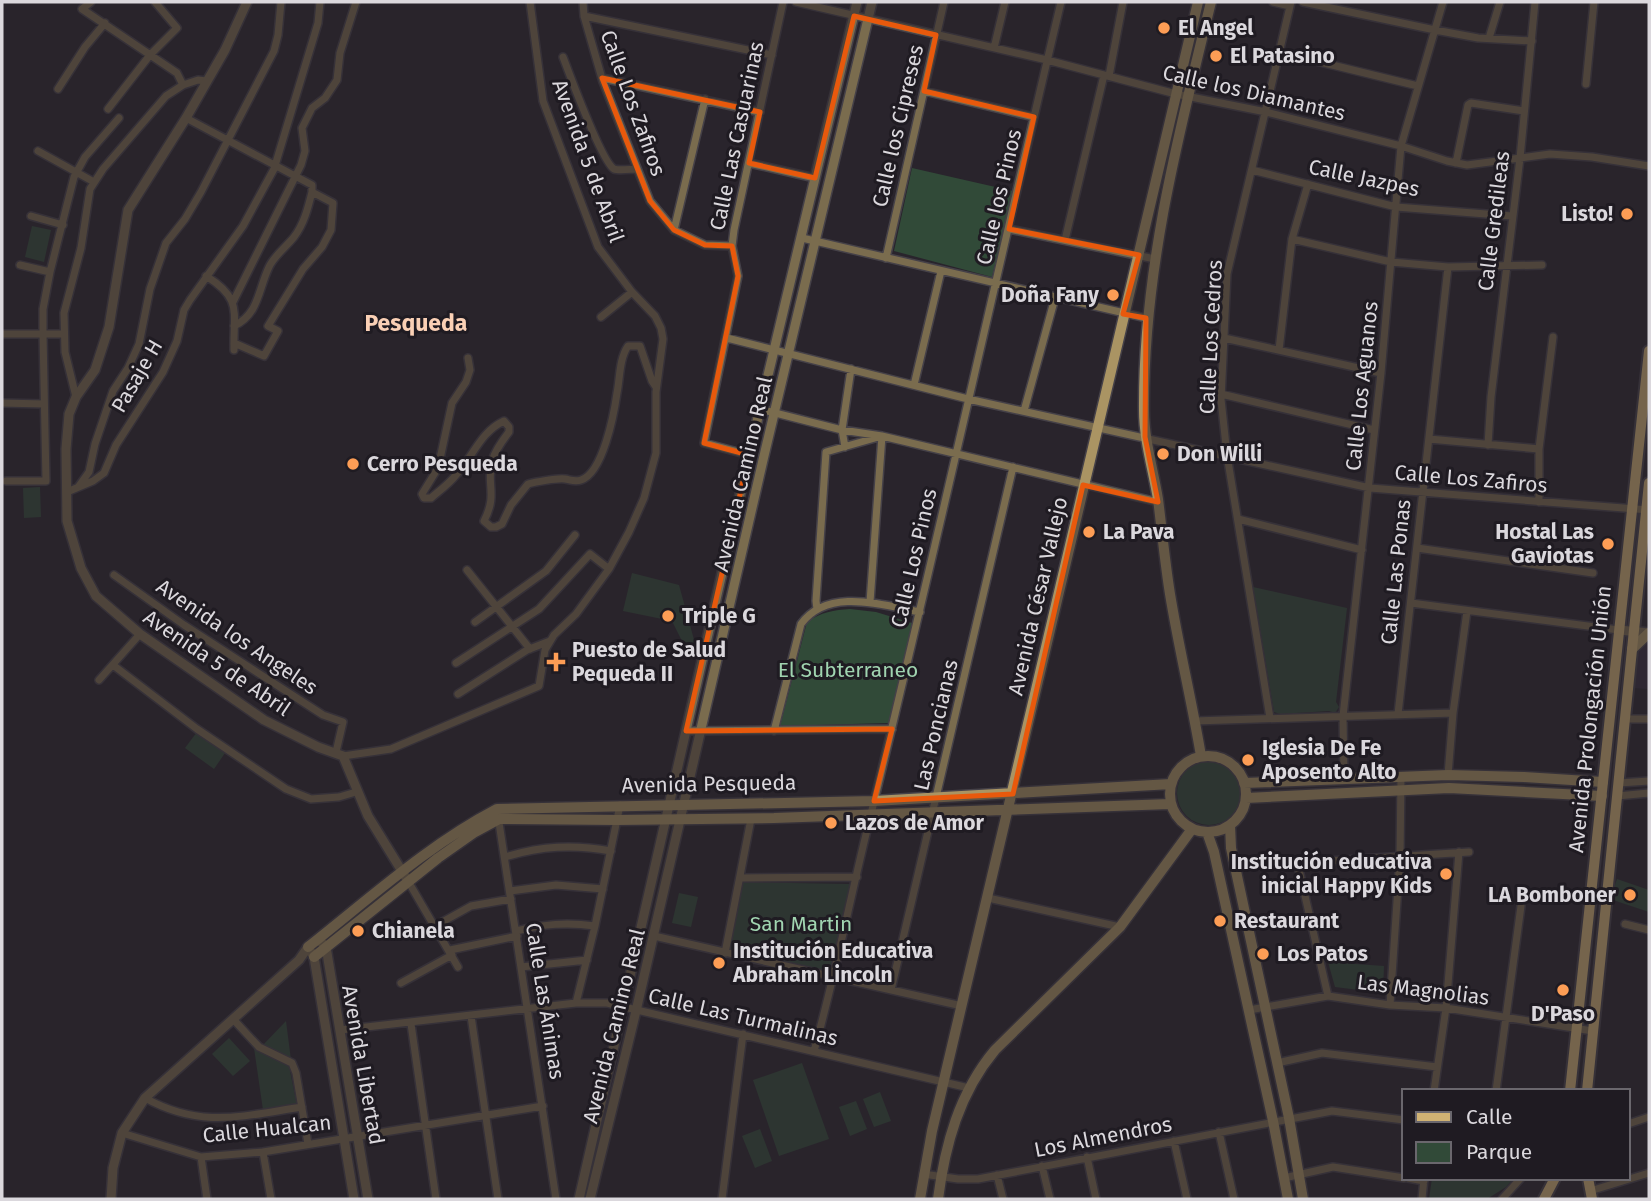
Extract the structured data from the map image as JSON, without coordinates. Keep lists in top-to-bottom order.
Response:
{
  "streets": {
    "main road": ["Avenida César Vallejo", "Avenida Prolongación Unión", "Avenida Pesqueda"],
    "street": [
      "Calle los Diamantes",
      "Calle Los Zafiros",
      "Calle los Cipreses",
      "Calle Las Casuarinas",
      "Avenida 5 de Abril",
      "Calle Jazpes",
      "Calle los Pinos",
      "Calle Gredileas",
      "Calle Los Cedros",
      "Pasaje H",
      "Calle Los Aguanos",
      "Avenida Camino Real",
      "Calle Los Pinos",
      "Calle Las Ponas",
      "Avenida los Angeles",
      "Las Poncianas",
      "Las Magnolias",
      "Calle Las Ánimas",
      "Calle Las Turmalinas",
      "Avenida Libertad",
      "Calle Hualcan",
      "Los Almendros"
    ]
  },
  "crossings": [
    ["Calle los Diamantes", "Calle los Cipreses"],
    ["Calle los Diamantes", "Calle los Pinos"],
    ["Calle los Diamantes", "Calle Gredileas"],
    ["Calle los Diamantes", "Calle Los Cedros"],
    ["Calle los Diamantes", "Calle Los Aguanos"],
    ["Calle los Diamantes", "Avenida Camino Real"],
    ["Calle los Diamantes", "Avenida César Vallejo"],
    ["Calle Los Zafiros", "Calle Las Casuarinas"],
    ["Calle Los Zafiros", "Calle Los Cedros"],
    ["Calle Los Zafiros", "Calle Los Aguanos"],
    ["Calle Los Zafiros", "Calle Las Ponas"],
    ["Calle Los Zafiros", "Avenida Prolongación Unión"],
    ["Calle Las Casuarinas", "Avenida Camino Real"],
    ["Avenida 5 de Abril", "Pasaje H"],
    ["Avenida 5 de Abril", "Avenida los Angeles"],
    ["Calle Jazpes", "Calle Gredileas"],
    ["Calle Jazpes", "Calle Los Cedros"],
    ["Calle Jazpes", "Calle Los Aguanos"],
    ["Calle los Pinos", "Calle Los Pinos"],
    ["Avenida Camino Real", "Avenida Pesqueda"],
    ["Avenida Camino Real", "Calle Las Turmalinas"],
    ["Calle Los Pinos", "Avenida Pesqueda"],
    ["Calle Los Pinos", "Calle Las Turmalinas"],
    ["Avenida César Vallejo", "Avenida Pesqueda"],
    ["Avenida César Vallejo", "Calle Las Turmalinas"],
    ["Avenida César Vallejo", "Los Almendros"],
    ["Avenida Prolongación Unión", "Las Magnolias"],
    ["Las Poncianas", "Avenida Pesqueda"],
    ["Avenida Pesqueda", "Calle Las Ánimas"],
    ["Avenida Pesqueda", "Avenida Libertad"],
    ["Avenida Pesqueda", "Calle Hualcan"],
    ["Calle Las Ánimas", "Calle Las Turmalinas"],
    ["Calle Las Ánimas", "Calle Hualcan"],
    ["Calle Las Turmalinas", "Avenida Libertad"],
    ["Avenida Libertad", "Calle Hualcan"]
  ],
  "districts": ["Pesqueda"],
  "parks": ["El Subterraneo", "San Martin"],
  "places": {
    "other": [
      "El Angel",
      "El Patasino",
      "Listo!",
      "Doña Fany",
      "Don Willi",
      "Cerro Pesqueda",
      "La Pava",
      "Hostal Las Gaviotas",
      "Triple G",
      "Iglesia De Fe Aposento Alto",
      "Lazos de Amor",
      "Institución educativa inicial Happy Kids",
      "LA Bomboner",
      "Restaurant",
      "Chianela",
      "Los Patos",
      "Institución Educativa Abraham Lincoln",
      "D'Paso"
    ],
    "health": ["Puesto de Salud Pequeda II"]
  },
  "legend": ["Calle", "Parque"]
}
